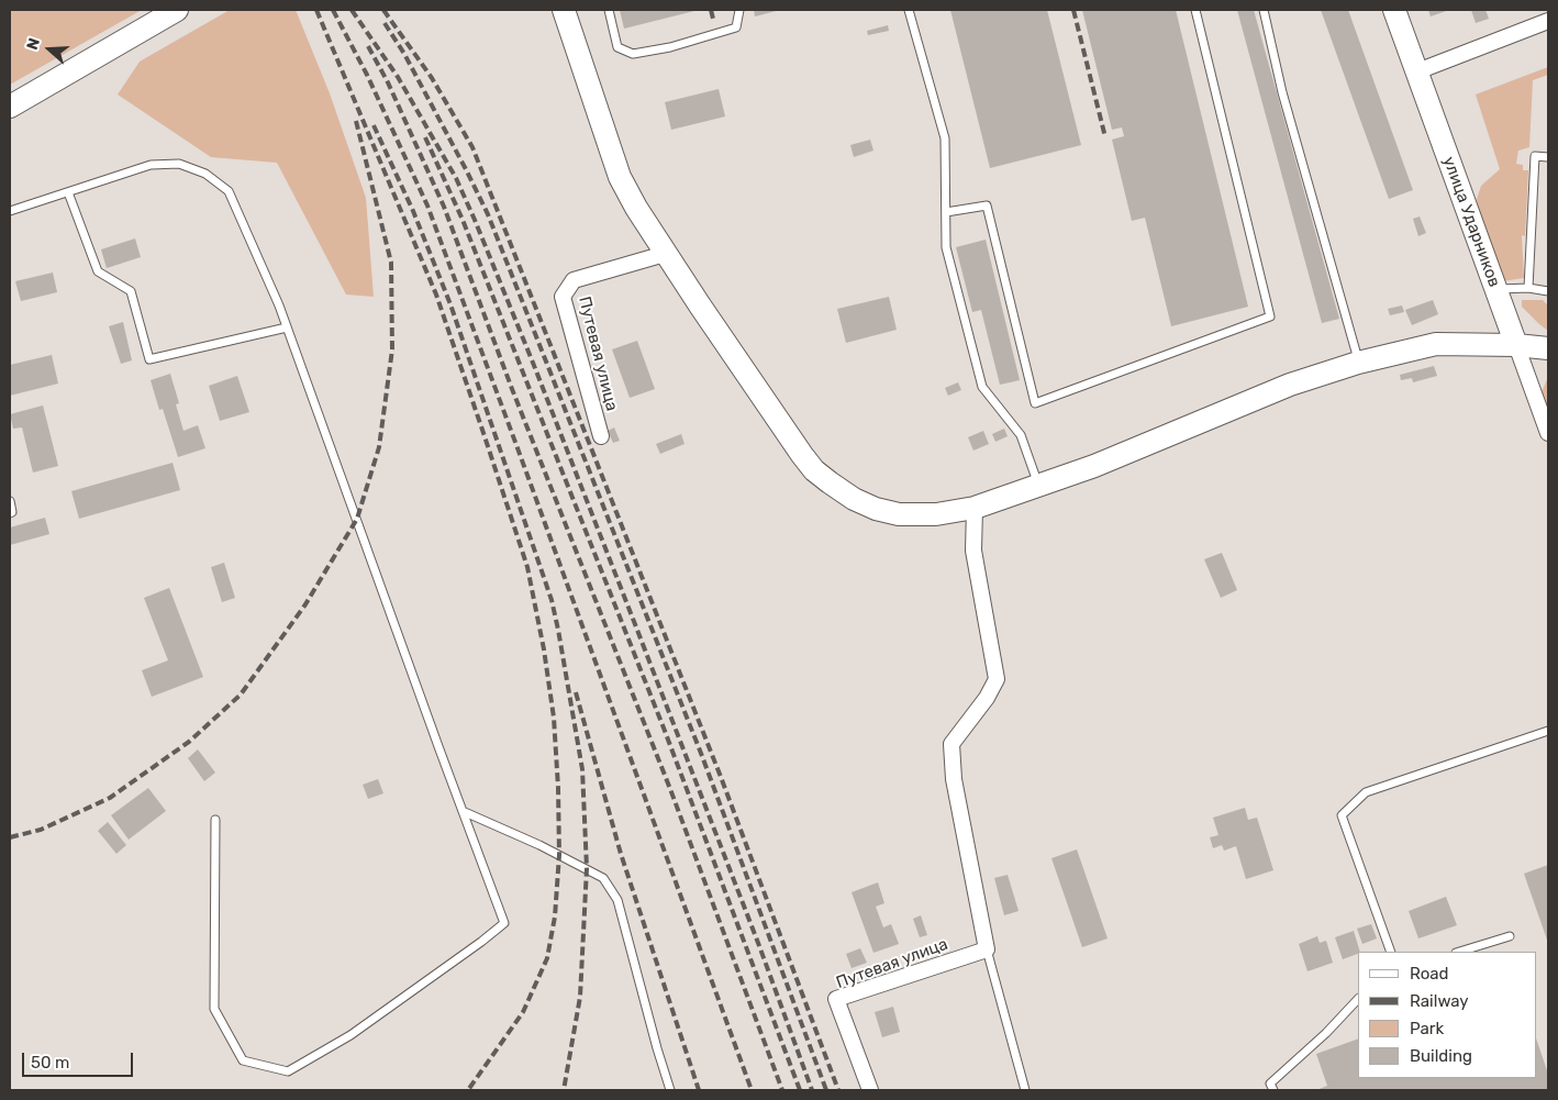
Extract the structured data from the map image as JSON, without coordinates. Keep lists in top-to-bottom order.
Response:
{
  "streets": {
    "main road": ["улица Ударников"],
    "street": ["Путевая улица"]
  },
  "legend": [
    "Road",
    "Railway",
    "Park",
    "Building"
  ],
  "scale_bar": "50 m",
  "north": "left"
}
